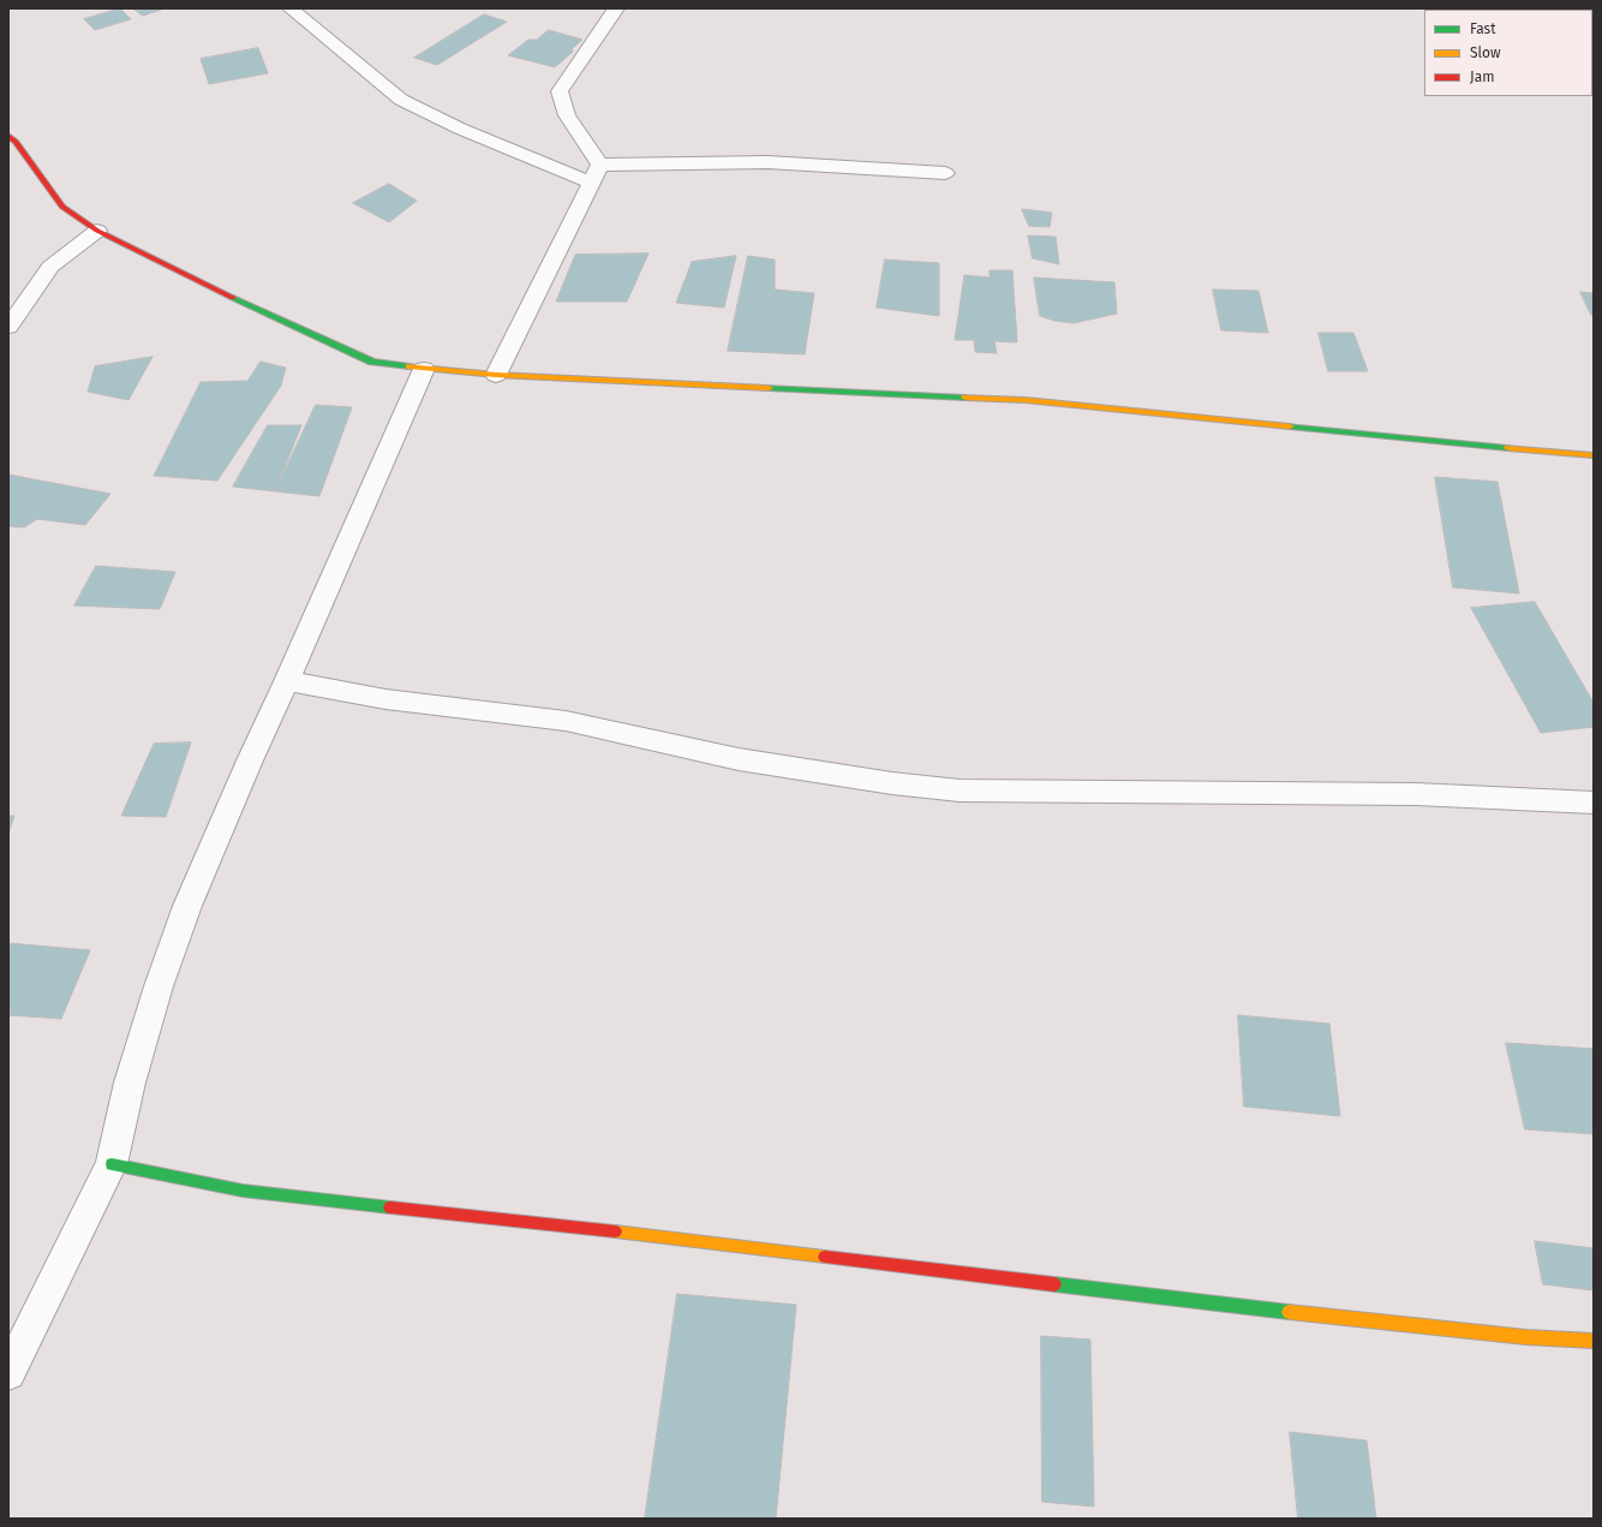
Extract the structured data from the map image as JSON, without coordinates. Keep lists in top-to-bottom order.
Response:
{
  "legend": ["Fast", "Slow", "Jam"]
}
